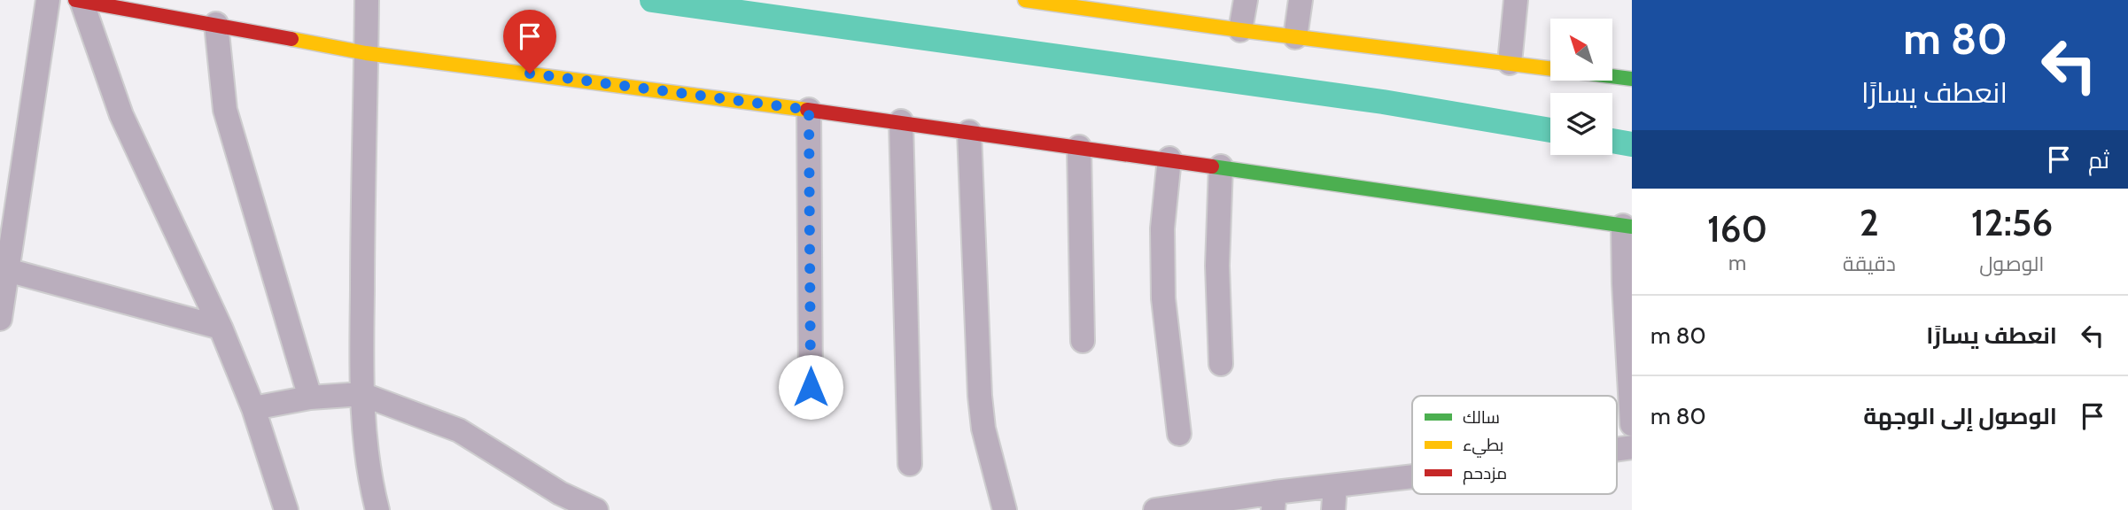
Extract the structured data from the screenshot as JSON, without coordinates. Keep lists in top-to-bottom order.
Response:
{
  "legend": ["سالك", "بطيء", "مزدحم"],
  "north": "top left",
  "page": {
    "turn": ["80 m", "انعطف يسارًا"],
    "then": "ثم",
    "eta": [
      "12:56",
      "الوصول",
      "2",
      "دقيقة",
      "160",
      "m"
    ],
    "list": [
      {
        "name": "انعطف يسارًا",
        "value": "80 m"
      },
      {
        "name": "الوصول إلى الوجهة",
        "value": "80 m"
      }
    ]
  }
}
